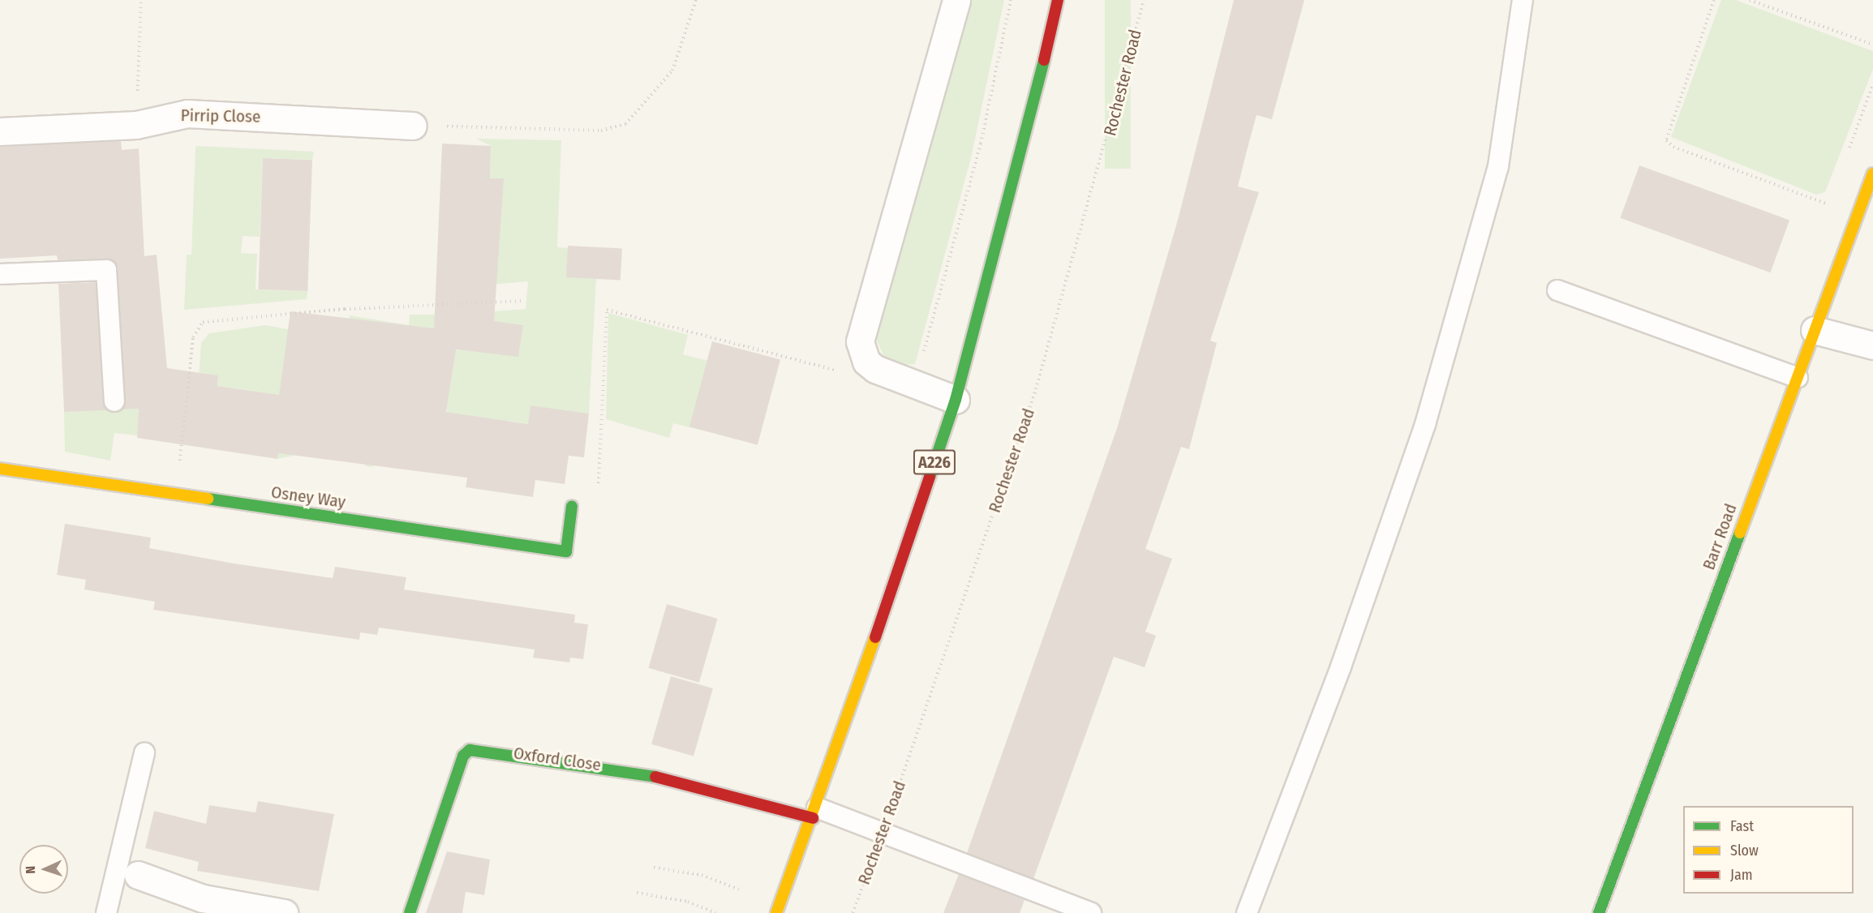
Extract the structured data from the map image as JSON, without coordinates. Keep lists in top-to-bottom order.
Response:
{
  "streets": {
    "street": [
      "Pirrip Close",
      "A226",
      "Osney Way",
      "Barr Road",
      "Oxford Close"
    ],
    "path": ["Rochester Road"]
  },
  "crossings": [
    ["A226", "Oxford Close"]
  ],
  "legend": ["Fast", "Slow", "Jam"],
  "north": "left"
}
